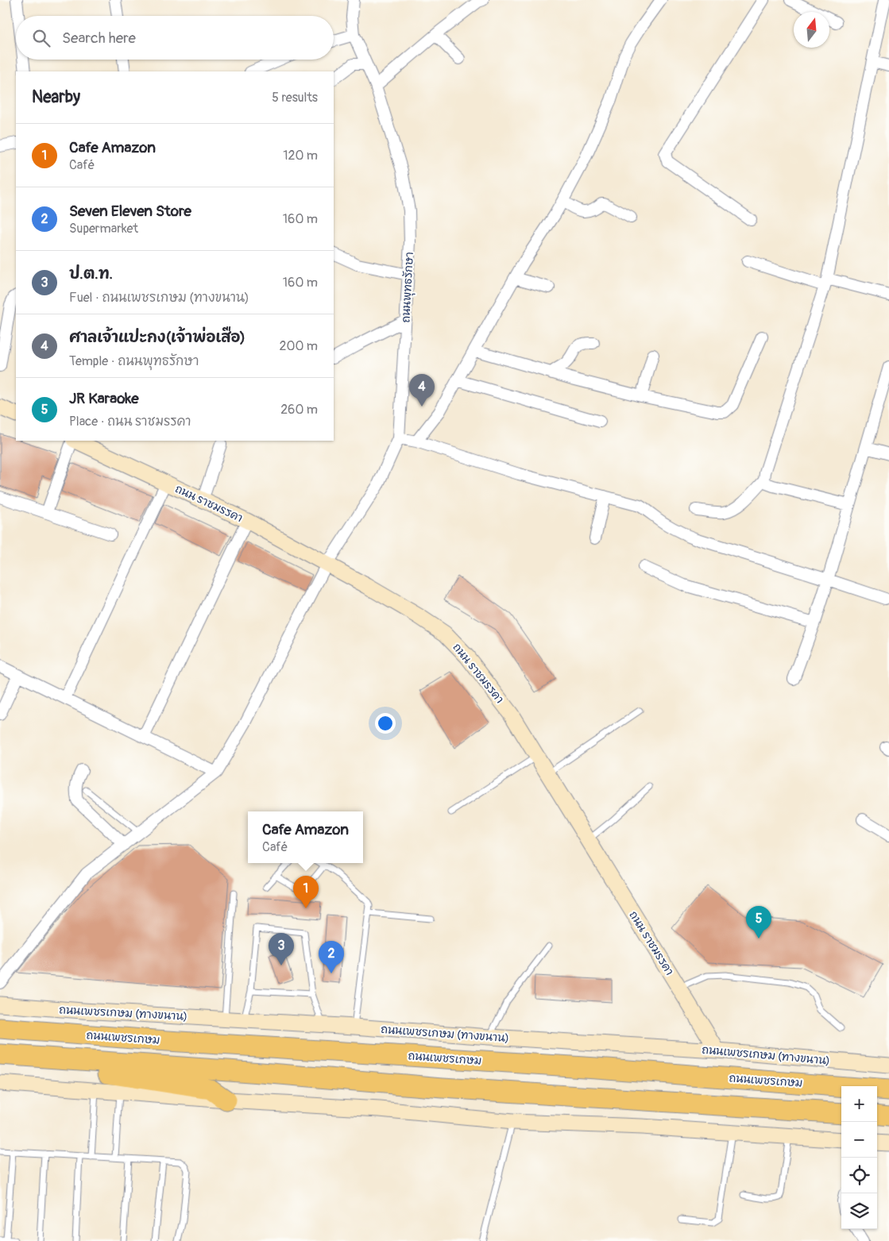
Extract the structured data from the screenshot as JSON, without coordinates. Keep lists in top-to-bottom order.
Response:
{
  "streets": {
    "highway": ["ถนนเพชรเกษม"],
    "main road": ["ถนน ราชมรรคา", "ถนนเพชรเกษม (ทางขนาน)"],
    "street": ["ถนนพุทธรักษา"]
  },
  "crossings": [
    ["ถนนพุทธรักษา", "ถนน ราชมรรคา"],
    ["ถนน ราชมรรคา", "ถนนเพชรเกษม (ทางขนาน)"]
  ],
  "north": "top",
  "page": {
    "search": "Search here",
    "heading": ["Nearby", "5 results"],
    "list": [
      {
        "mark": "1",
        "name": "Cafe Amazon",
        "note": "Café",
        "value": "120 m"
      },
      {
        "mark": "2",
        "name": "Seven Eleven Store",
        "note": "Supermarket",
        "value": "160 m"
      },
      {
        "mark": "3",
        "name": "ป.ต.ท.",
        "note": "Fuel · ถนนเพชรเกษม (ทางขนาน)",
        "value": "160 m"
      },
      {
        "mark": "4",
        "name": "ศาลเจ้าแปะกง(เจ้าพ่อเสือ)",
        "note": "Temple · ถนนพุทธรักษา",
        "value": "200 m"
      },
      {
        "mark": "5",
        "name": "JR Karaoke",
        "note": "Place · ถนน ราชมรรคา",
        "value": "260 m"
      }
    ],
    "pins": [
      "4",
      "1",
      "5",
      "3",
      "2"
    ],
    "popup": ["Cafe Amazon", "Café"],
    "map_buttons": ["+", "−"]
  }
}
